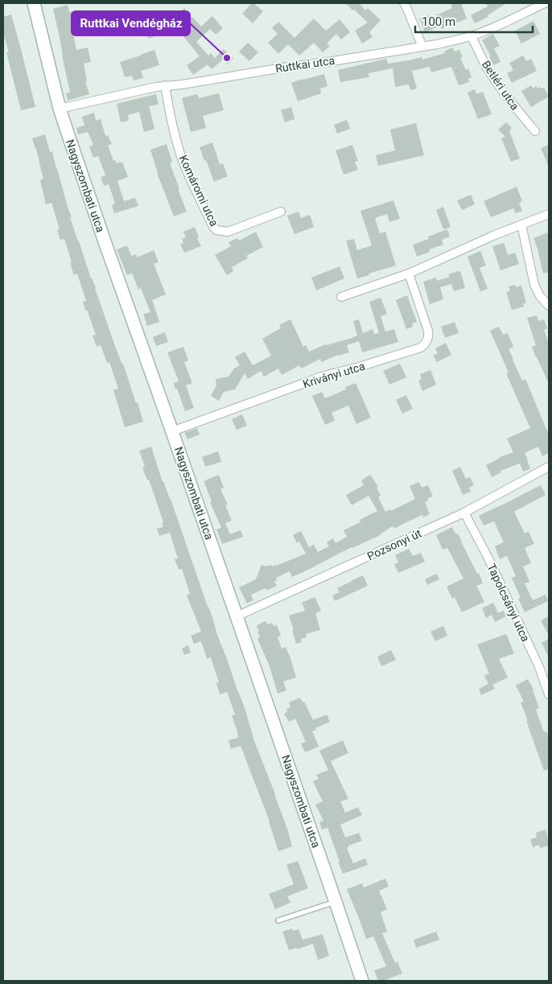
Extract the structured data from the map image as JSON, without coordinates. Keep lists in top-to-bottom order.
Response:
{
  "streets": {
    "street": [
      "Ruttkai utca",
      "Betléri utca",
      "Nagyszombati utca",
      "Komáromi utca",
      "Kriványi utca",
      "Pozsonyi út",
      "Tapolcsányi utca"
    ]
  },
  "crossings": [
    ["Ruttkai utca", "Betléri utca"],
    ["Ruttkai utca", "Nagyszombati utca"],
    ["Ruttkai utca", "Komáromi utca"],
    ["Nagyszombati utca", "Kriványi utca"],
    ["Nagyszombati utca", "Pozsonyi út"],
    ["Pozsonyi út", "Tapolcsányi utca"]
  ],
  "places": ["Ruttkai Vendégház"],
  "scale_bar": "100 m"
}
